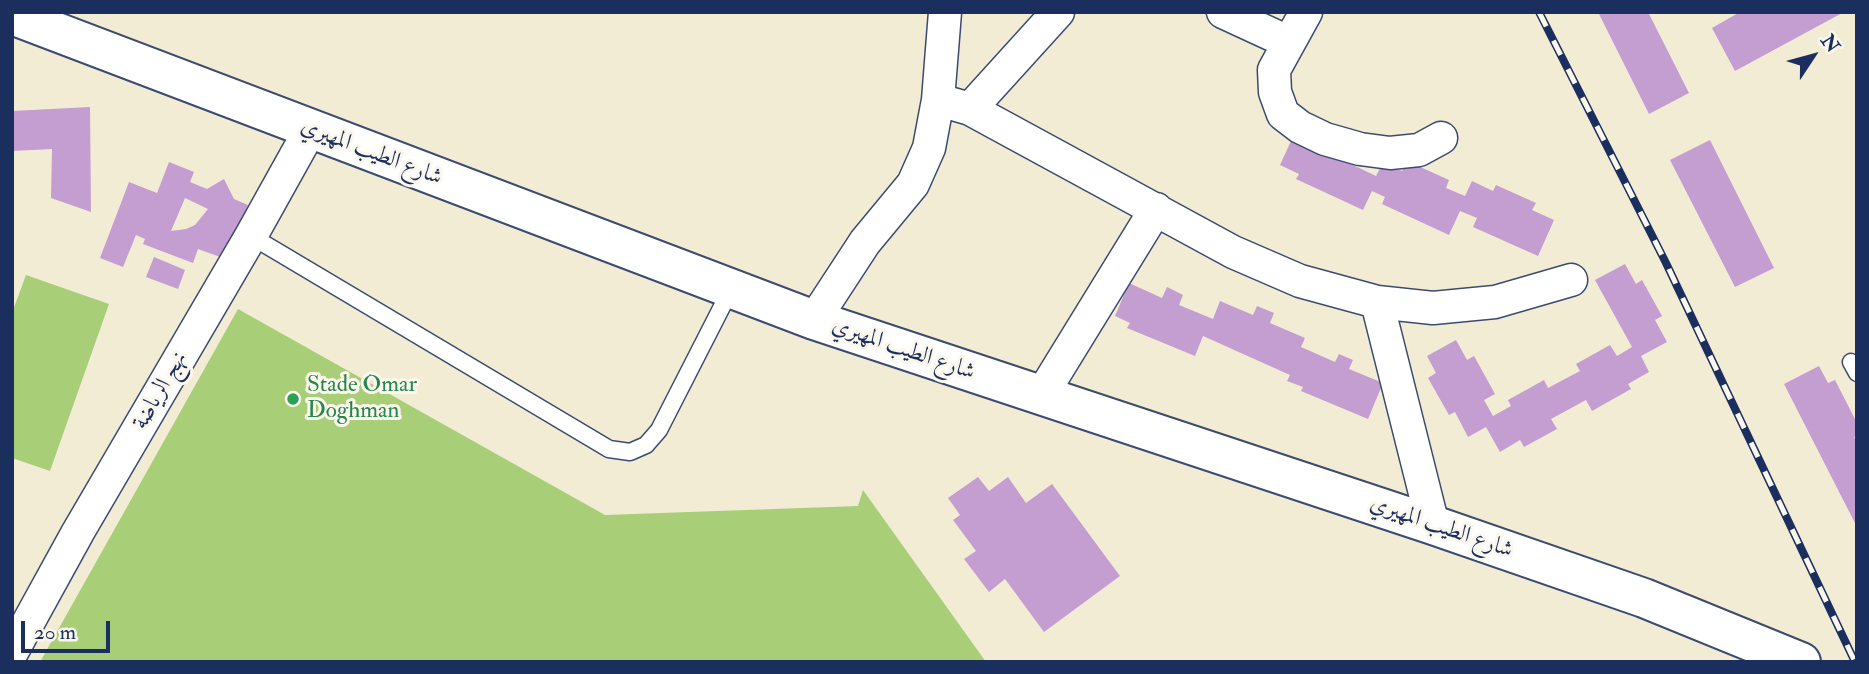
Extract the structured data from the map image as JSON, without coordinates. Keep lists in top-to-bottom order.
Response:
{
  "streets": {
    "street": ["شارع الطيب المهيري", "نهج الرياضة"]
  },
  "crossings": [
    ["شارع الطيب المهيري", "نهج الرياضة"]
  ],
  "places": ["Stade Omar Doghman"],
  "scale_bar": "20 m",
  "north": "top right"
}
